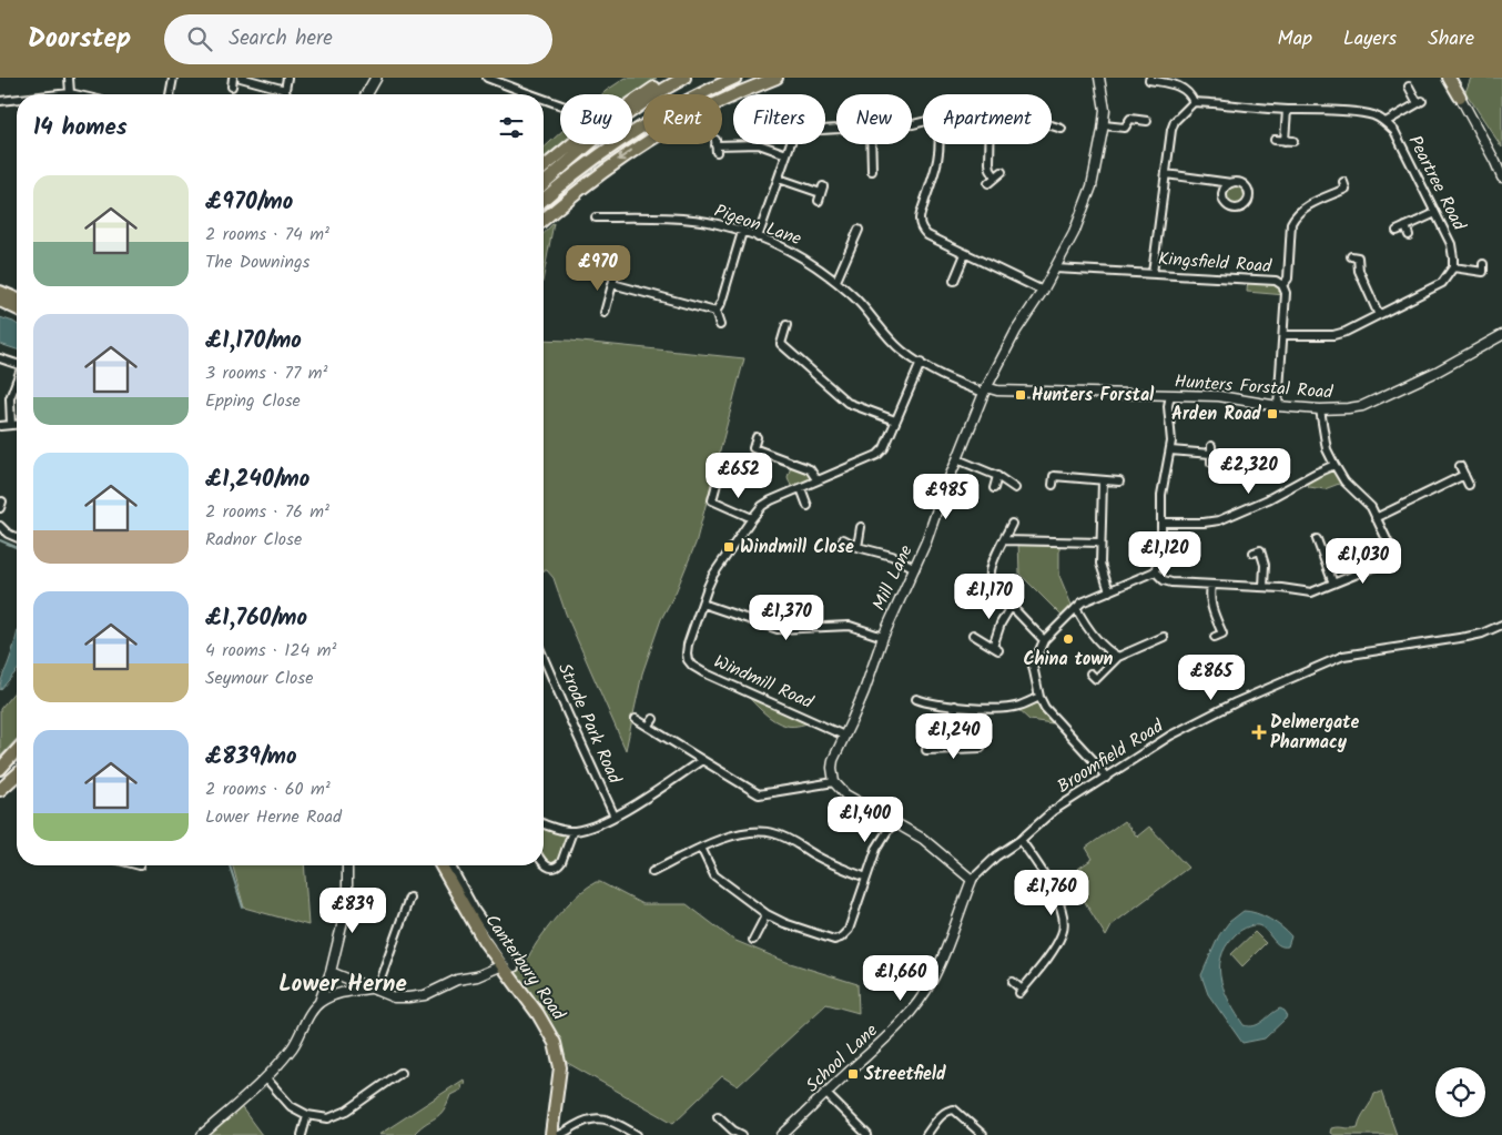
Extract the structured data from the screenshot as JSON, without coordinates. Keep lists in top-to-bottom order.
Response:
{
  "streets": {
    "main road": ["Canterbury Road"],
    "street": [
      "Peartree Road",
      "Pigeon Lane",
      "Kingsfield Road",
      "Hunters Forstal Road",
      "Mill Lane",
      "Windmill Road",
      "Strode Park Road",
      "Broomfield Road",
      "School Lane"
    ]
  },
  "crossings": [
    ["Pigeon Lane", "Hunters Forstal Road"],
    ["Pigeon Lane", "Mill Lane"],
    ["Pigeon Lane", "Windmill Road"],
    ["Kingsfield Road", "Hunters Forstal Road"],
    ["Kingsfield Road", "Mill Lane"],
    ["Hunters Forstal Road", "Mill Lane"],
    ["Mill Lane", "Windmill Road"],
    ["Broomfield Road", "School Lane"]
  ],
  "districts": ["Lower Herne"],
  "places": {
    "transit": [
      "Hunters Forstal",
      "Arden Road",
      "Windmill Close",
      "Streetfield"
    ],
    "other": ["China town"],
    "health": ["Delmergate Pharmacy"]
  },
  "page": {
    "header": "Doorstep",
    "search": "Search here",
    "nav": ["Map", "Layers", "Share"],
    "chip": [
      "Buy",
      "Rent",
      "Filters",
      "New",
      "Apartment"
    ],
    "heading": "14 homes",
    "list": [
      {
        "name": "£970/mo",
        "note": "2 rooms · 74 m² · The Downings"
      },
      {
        "name": "£1,170/mo",
        "note": "3 rooms · 77 m² · Epping Close"
      },
      {
        "name": "£1,240/mo",
        "note": "2 rooms · 76 m² · Radnor Close"
      },
      {
        "name": "£1,760/mo",
        "note": "4 rooms · 124 m² · Seymour Close"
      },
      {
        "name": "£839/mo",
        "note": "2 rooms · 60 m² · Lower Herne Road"
      }
    ],
    "price": [
      "£970",
      "£2,320",
      "£652",
      "£985",
      "£1,120",
      "£1,030",
      "£1,170",
      "£1,370",
      "£865",
      "£1,240",
      "£1,400",
      "£1,760",
      "£839",
      "£1,660"
    ]
  }
}
